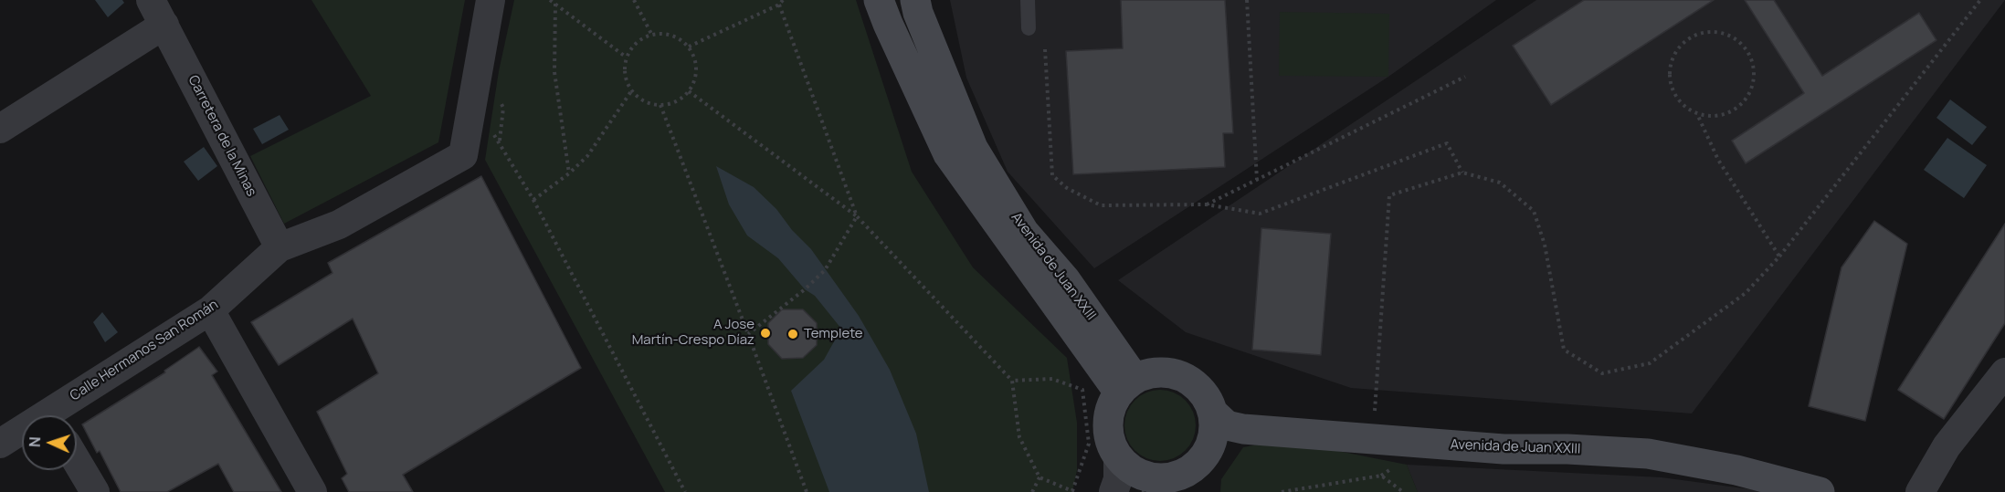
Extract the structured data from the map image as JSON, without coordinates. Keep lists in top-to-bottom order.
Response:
{
  "streets": {
    "main road": ["Avenida de Juan XXIII"],
    "street": ["Carretera de la Minas", "Calle Hermanos San Román"]
  },
  "crossings": [
    ["Carretera de la Minas", "Calle Hermanos San Román"]
  ],
  "places": ["A Jose Martín-Crespo Díaz", "Templete"],
  "north": "left"
}
